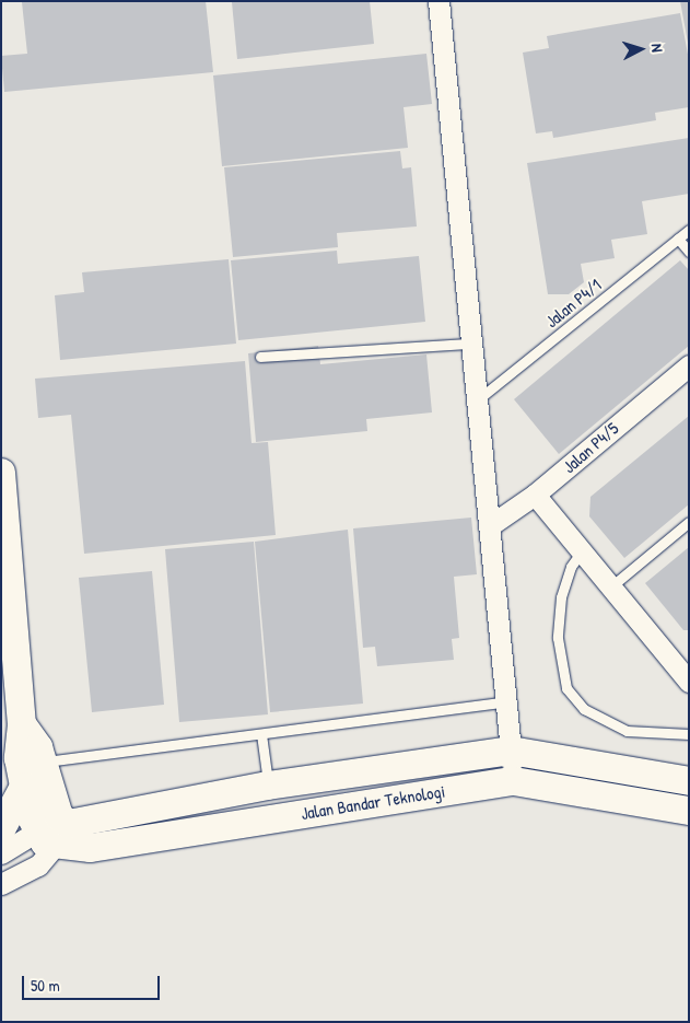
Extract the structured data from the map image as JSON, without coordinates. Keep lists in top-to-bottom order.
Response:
{
  "streets": {
    "street": ["Jalan P4/5", "Jalan Bandar Teknologi"],
    "lane": ["Jalan P4/1"]
  },
  "scale_bar": "50 m",
  "north": "right"
}
